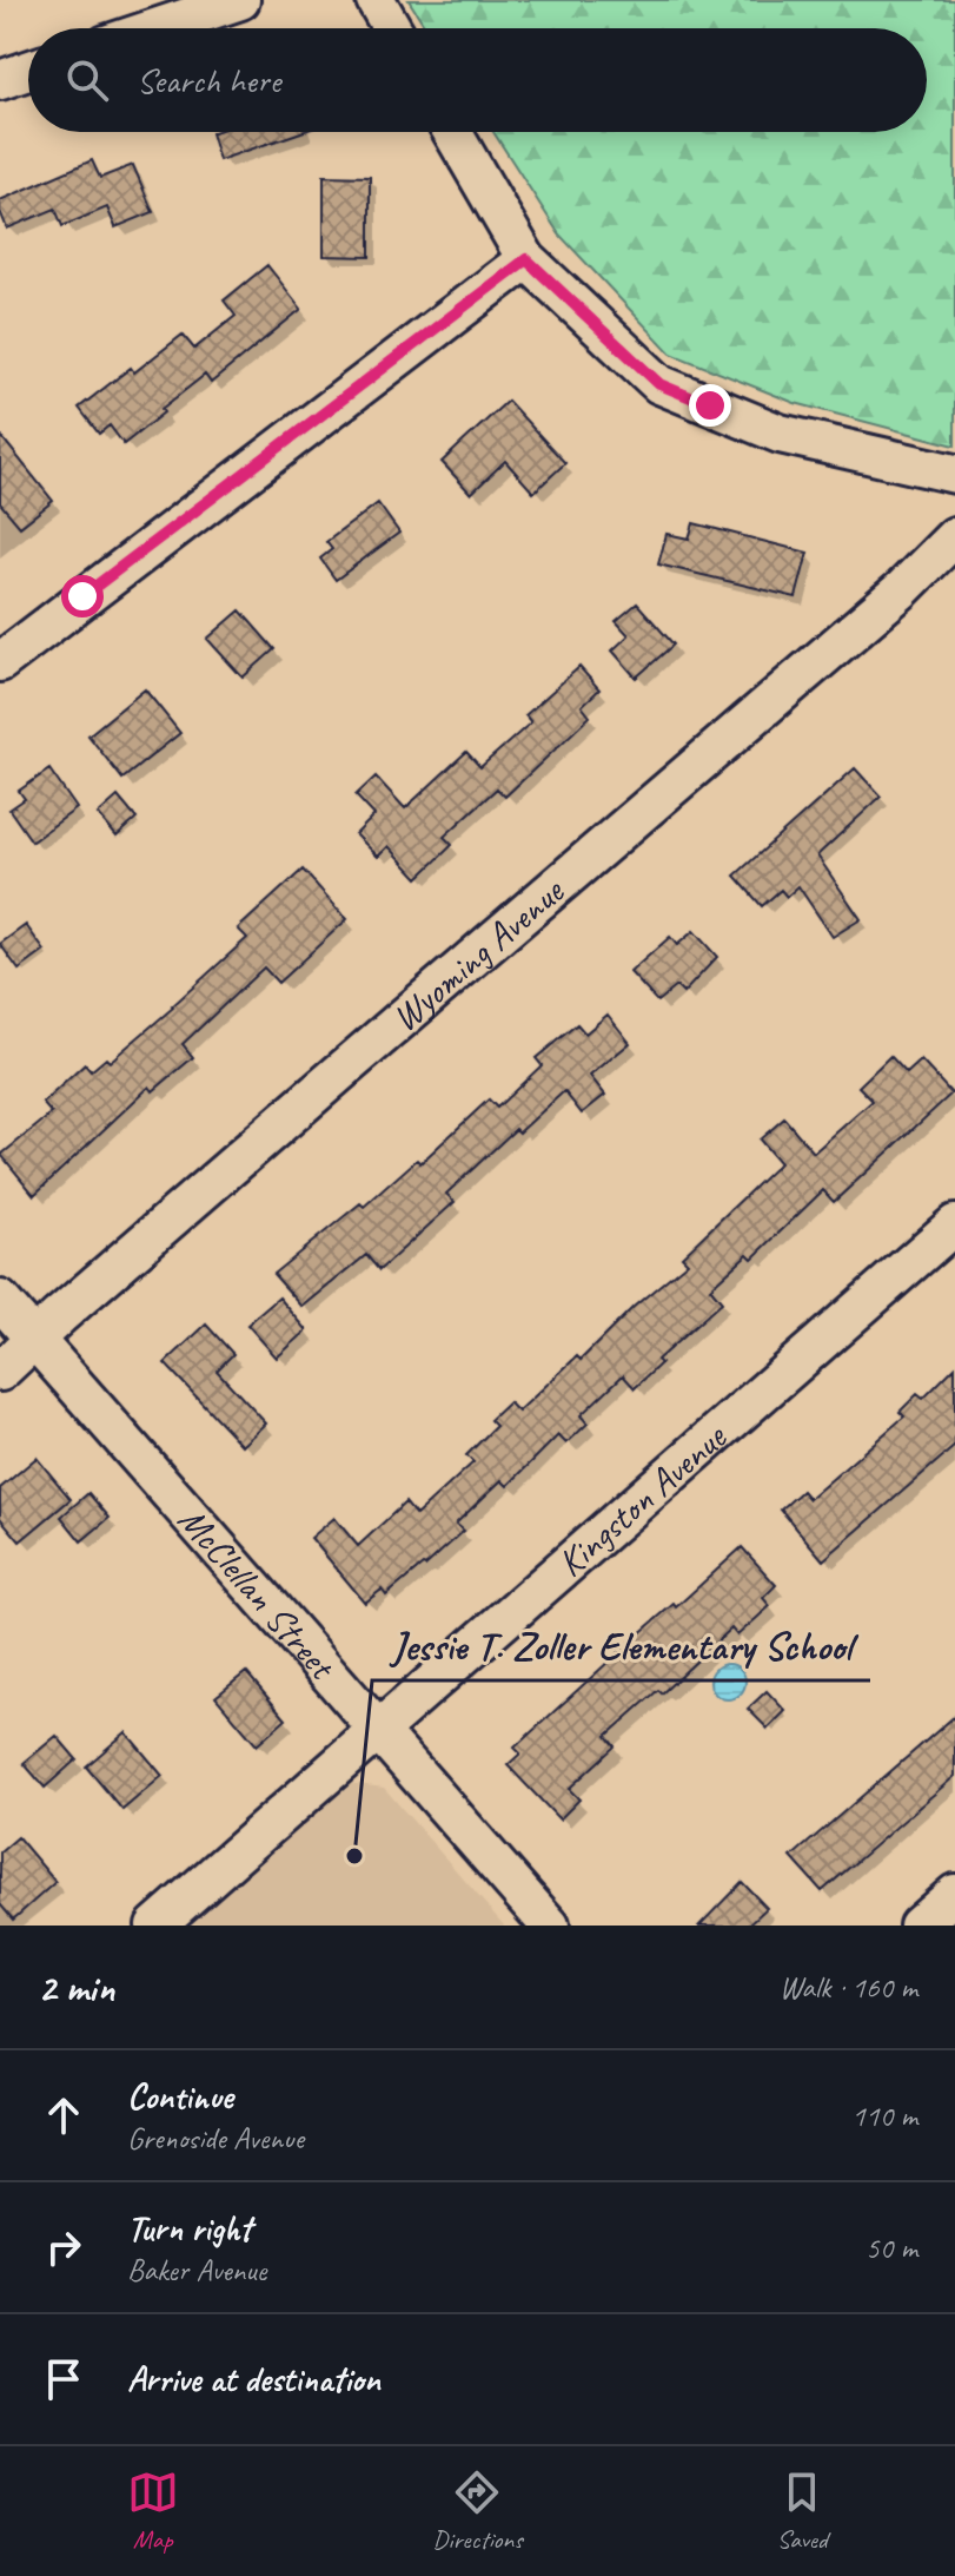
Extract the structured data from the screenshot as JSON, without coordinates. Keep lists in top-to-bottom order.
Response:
{
  "streets": {
    "street": ["Wyoming Avenue", "Kingston Avenue", "McClellan Street"]
  },
  "crossings": [
    ["Wyoming Avenue", "McClellan Street"],
    ["Kingston Avenue", "McClellan Street"]
  ],
  "places": ["Jessie T. Zoller Elementary School"],
  "page": {
    "search": "Search here",
    "heading": ["2 min", "Walk · 160 m"],
    "list": [
      ["Continue", "Grenoside Avenue", "110 m"],
      ["Turn right", "Baker Avenue", "50 m"],
      "Arrive at destination"
    ],
    "nav": ["Map", "Directions", "Saved"]
  }
}
